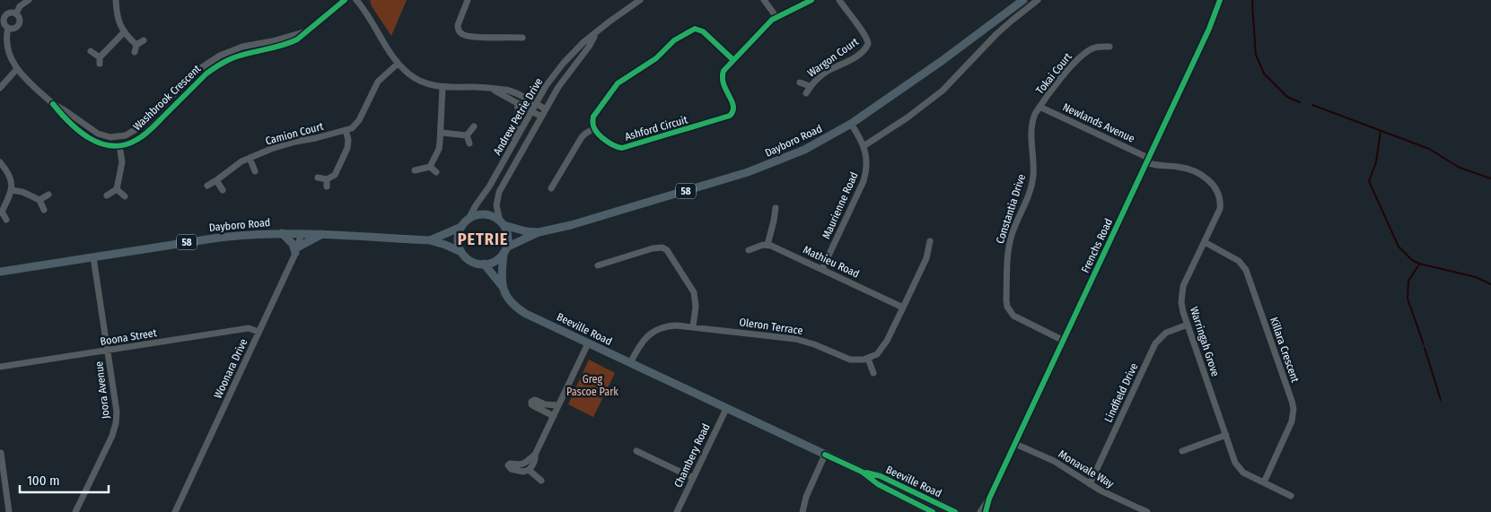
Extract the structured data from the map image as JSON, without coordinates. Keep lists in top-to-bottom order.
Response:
{
  "streets": {
    "main road": ["Dayboro Road", "58", "Beeville Road"],
    "street": [
      "Wargon Court",
      "Tokai Court",
      "Washbrook Crescent",
      "Andrew Petrie Drive",
      "Newlands Avenue",
      "Ashford Circuit",
      "Camion Court",
      "Maurienne Road",
      "Constantia Drive",
      "Frenchs Road",
      "Mathieu Road",
      "Oleron Terrace",
      "Boona Street",
      "Warringah Grove",
      "Killara Crescent",
      "Woonara Drive",
      "Joora Avenue",
      "Lindfield Drive",
      "Chambery Road",
      "Monavale Way"
    ]
  },
  "crossings": [
    ["Tokai Court", "Newlands Avenue"],
    ["Tokai Court", "Constantia Drive"],
    ["Andrew Petrie Drive", "Dayboro Road"],
    ["Andrew Petrie Drive", "58"],
    ["Andrew Petrie Drive", "Beeville Road"],
    ["Newlands Avenue", "Constantia Drive"],
    ["Newlands Avenue", "Frenchs Road"],
    ["Newlands Avenue", "Warringah Grove"],
    ["Dayboro Road", "58"],
    ["Dayboro Road", "Maurienne Road"],
    ["Dayboro Road", "Beeville Road"],
    ["Dayboro Road", "Woonara Drive"],
    ["Dayboro Road", "Joora Avenue"],
    ["58", "Beeville Road"],
    ["Maurienne Road", "Mathieu Road"],
    ["Constantia Drive", "Frenchs Road"],
    ["Frenchs Road", "Warringah Grove"],
    ["Frenchs Road", "Monavale Way"],
    ["Oleron Terrace", "Beeville Road"],
    ["Beeville Road", "Chambery Road"],
    ["Boona Street", "Woonara Drive"],
    ["Boona Street", "Joora Avenue"],
    ["Warringah Grove", "Killara Crescent"],
    ["Warringah Grove", "Lindfield Drive"],
    ["Lindfield Drive", "Monavale Way"]
  ],
  "districts": ["PETRIE"],
  "parks": ["Greg Pascoe Park"],
  "scale_bar": "100 m"
}
